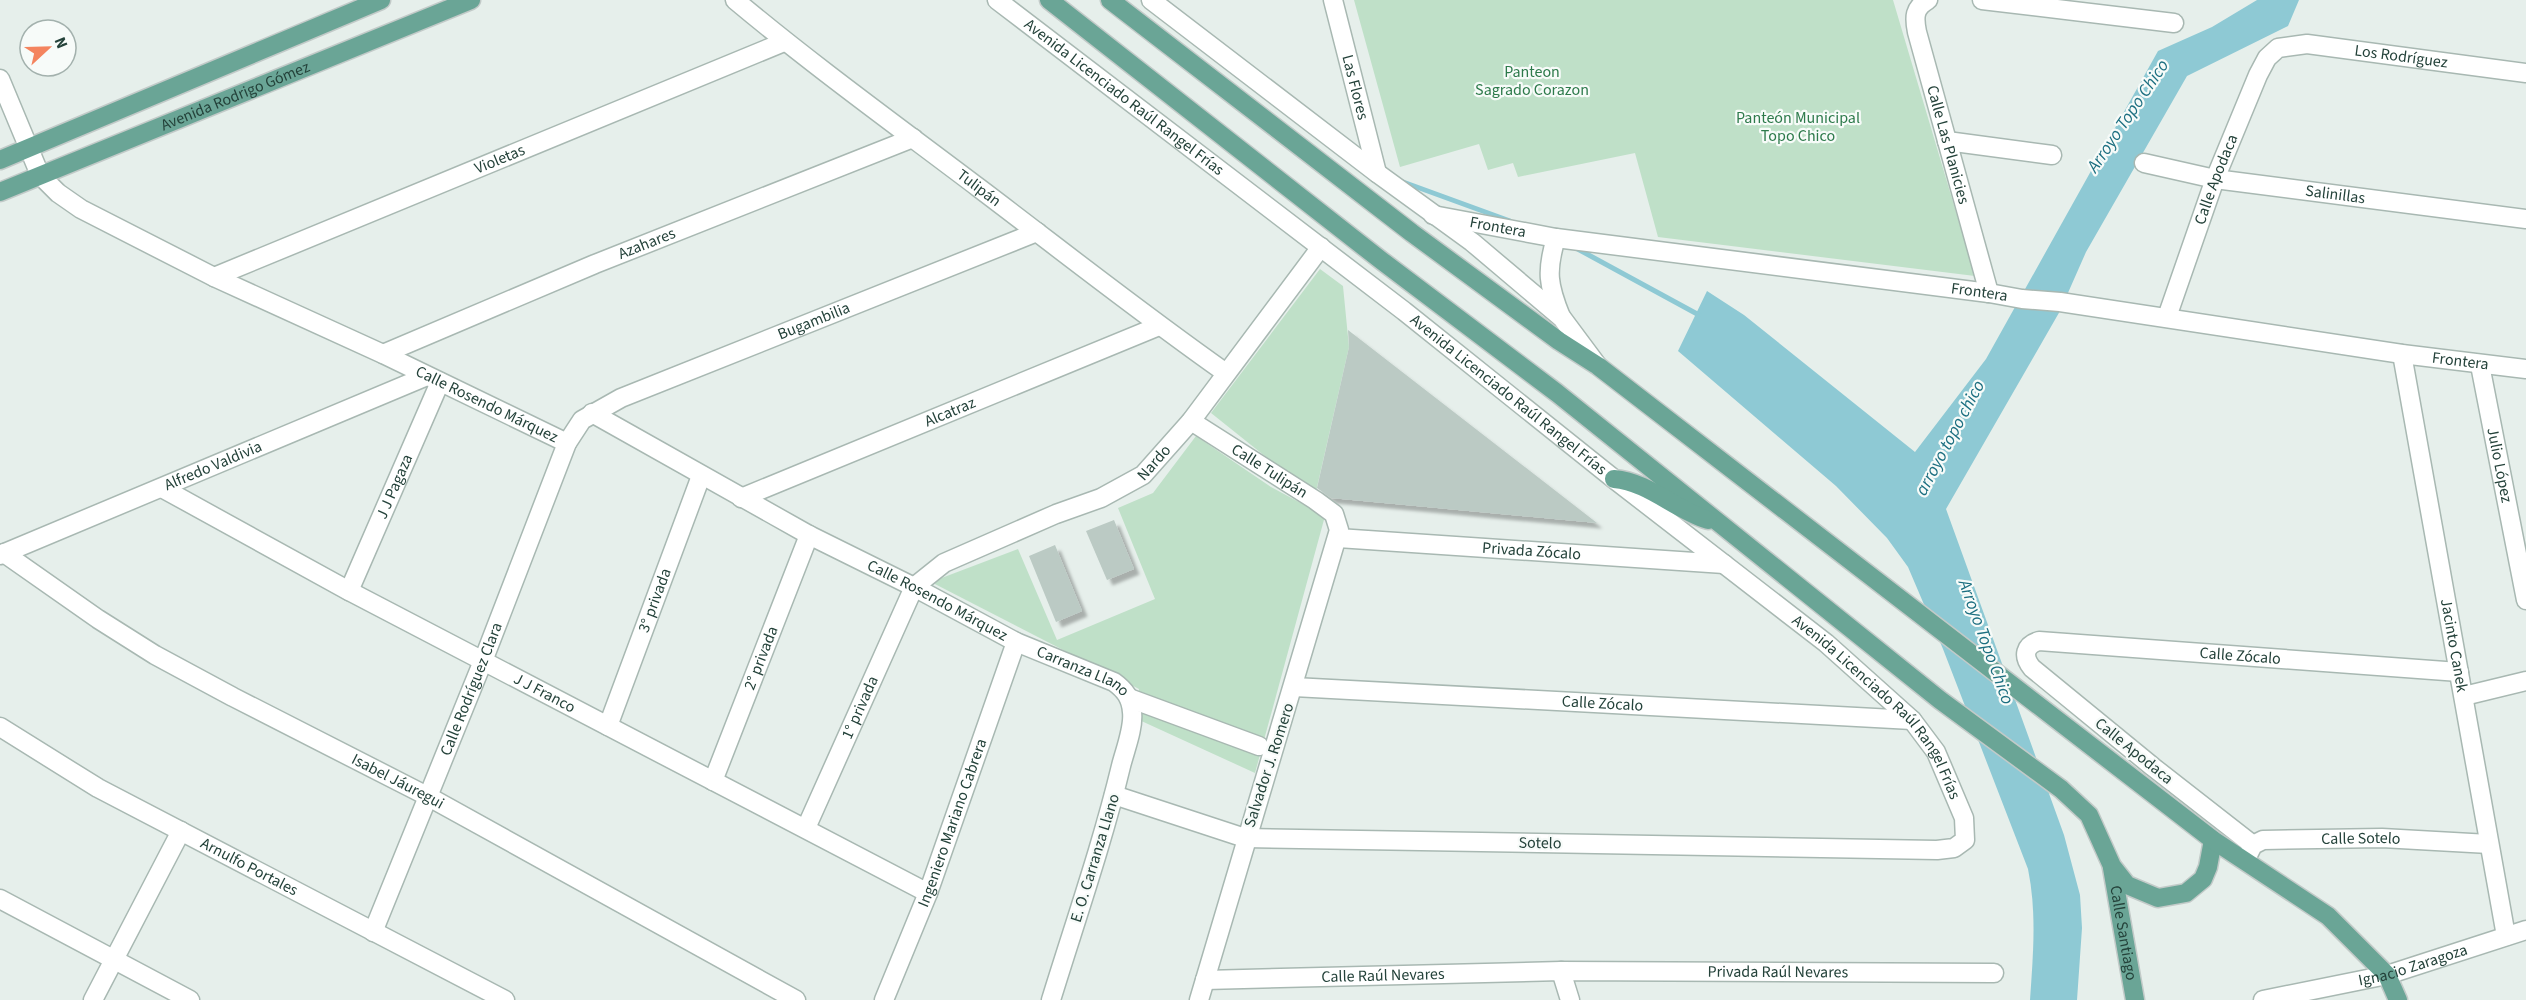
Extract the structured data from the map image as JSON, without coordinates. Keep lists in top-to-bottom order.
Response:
{
  "streets": {
    "main road": ["Avenida Rodrigo Gómez", "Calle Apodaca", "Calle Santiago"],
    "street": [
      "Los Rodríguez",
      "Las Flores",
      "Avenida Licenciado Raúl Rangel Frías",
      "Calle Las Planicies",
      "Violetas",
      "Tulipán",
      "Salinillas",
      "Frontera",
      "Azahares",
      "Bugambilia",
      "Calle Rosendo Márquez",
      "Alcatraz",
      "Nardo",
      "Julio López",
      "Alfredo Valdivia",
      "Calle Tulipán",
      "J J Pagaza",
      "Privada Zócalo",
      "3° privada",
      "Jacinto Canek",
      "Calle Zócalo",
      "2° privada",
      "Carranza Llano",
      "Calle Rodríguez Clara",
      "J J Franco",
      "1° privada",
      "Salvador J. Romero",
      "Isabel Jáuregui",
      "Ingeniero Mariano Cabrera",
      "Calle Sotelo",
      "Sotelo",
      "E. O. Carranza Llano",
      "Arnulfo Portales",
      "Ignacio Zaragoza",
      "Privada Raúl Nevares",
      "Calle Raúl Nevares"
    ]
  },
  "crossings": [
    ["Los Rodríguez", "Calle Apodaca"],
    ["Avenida Rodrigo Gómez", "Calle Rosendo Márquez"],
    ["Avenida Licenciado Raúl Rangel Frías", "Nardo"],
    ["Avenida Licenciado Raúl Rangel Frías", "Privada Zócalo"],
    ["Avenida Licenciado Raúl Rangel Frías", "Calle Zócalo"],
    ["Avenida Licenciado Raúl Rangel Frías", "Sotelo"],
    ["Calle Las Planicies", "Frontera"],
    ["Violetas", "Tulipán"],
    ["Violetas", "Calle Rosendo Márquez"],
    ["Calle Apodaca", "Salinillas"],
    ["Calle Apodaca", "Frontera"],
    ["Calle Apodaca", "Calle Zócalo"],
    ["Calle Apodaca", "Calle Sotelo"],
    ["Calle Apodaca", "Ignacio Zaragoza"],
    ["Tulipán", "Azahares"],
    ["Tulipán", "Bugambilia"],
    ["Tulipán", "Alcatraz"],
    ["Tulipán", "Nardo"],
    ["Frontera", "Julio López"],
    ["Frontera", "Jacinto Canek"],
    ["Azahares", "Calle Rosendo Márquez"],
    ["Bugambilia", "Calle Rosendo Márquez"],
    ["Calle Rosendo Márquez", "Alcatraz"],
    ["Calle Rosendo Márquez", "Nardo"],
    ["Calle Rosendo Márquez", "Alfredo Valdivia"],
    ["Calle Rosendo Márquez", "J J Pagaza"],
    ["Calle Rosendo Márquez", "3° privada"],
    ["Calle Rosendo Márquez", "2° privada"],
    ["Calle Rosendo Márquez", "Carranza Llano"],
    ["Calle Rosendo Márquez", "Calle Rodríguez Clara"],
    ["Calle Rosendo Márquez", "1° privada"],
    ["Calle Rosendo Márquez", "Ingeniero Mariano Cabrera"],
    ["Nardo", "Calle Tulipán"],
    ["Nardo", "1° privada"],
    ["Alfredo Valdivia", "J J Pagaza"],
    ["Alfredo Valdivia", "J J Franco"],
    ["Alfredo Valdivia", "Isabel Jáuregui"],
    ["Calle Tulipán", "Privada Zócalo"],
    ["Calle Tulipán", "Salvador J. Romero"],
    ["J J Pagaza", "J J Franco"],
    ["Privada Zócalo", "Salvador J. Romero"],
    ["3° privada", "J J Franco"],
    ["Jacinto Canek", "Calle Zócalo"],
    ["Jacinto Canek", "Calle Sotelo"],
    ["Jacinto Canek", "Ignacio Zaragoza"],
    ["Calle Zócalo", "Salvador J. Romero"],
    ["2° privada", "J J Franco"],
    ["Carranza Llano", "Ingeniero Mariano Cabrera"],
    ["Carranza Llano", "E. O. Carranza Llano"],
    ["Calle Rodríguez Clara", "J J Franco"],
    ["Calle Rodríguez Clara", "Isabel Jáuregui"],
    ["Calle Rodríguez Clara", "Arnulfo Portales"],
    ["J J Franco", "1° privada"],
    ["J J Franco", "Ingeniero Mariano Cabrera"],
    ["Salvador J. Romero", "Sotelo"],
    ["Salvador J. Romero", "Calle Raúl Nevares"],
    ["Sotelo", "E. O. Carranza Llano"],
    ["Privada Raúl Nevares", "Calle Raúl Nevares"]
  ],
  "water": ["Arroyo Topo Chico", "arroyo topo chico"],
  "parks": ["Panteon Sagrado Corazon", "Panteón Municipal Topo Chico"],
  "north": "right"
}
